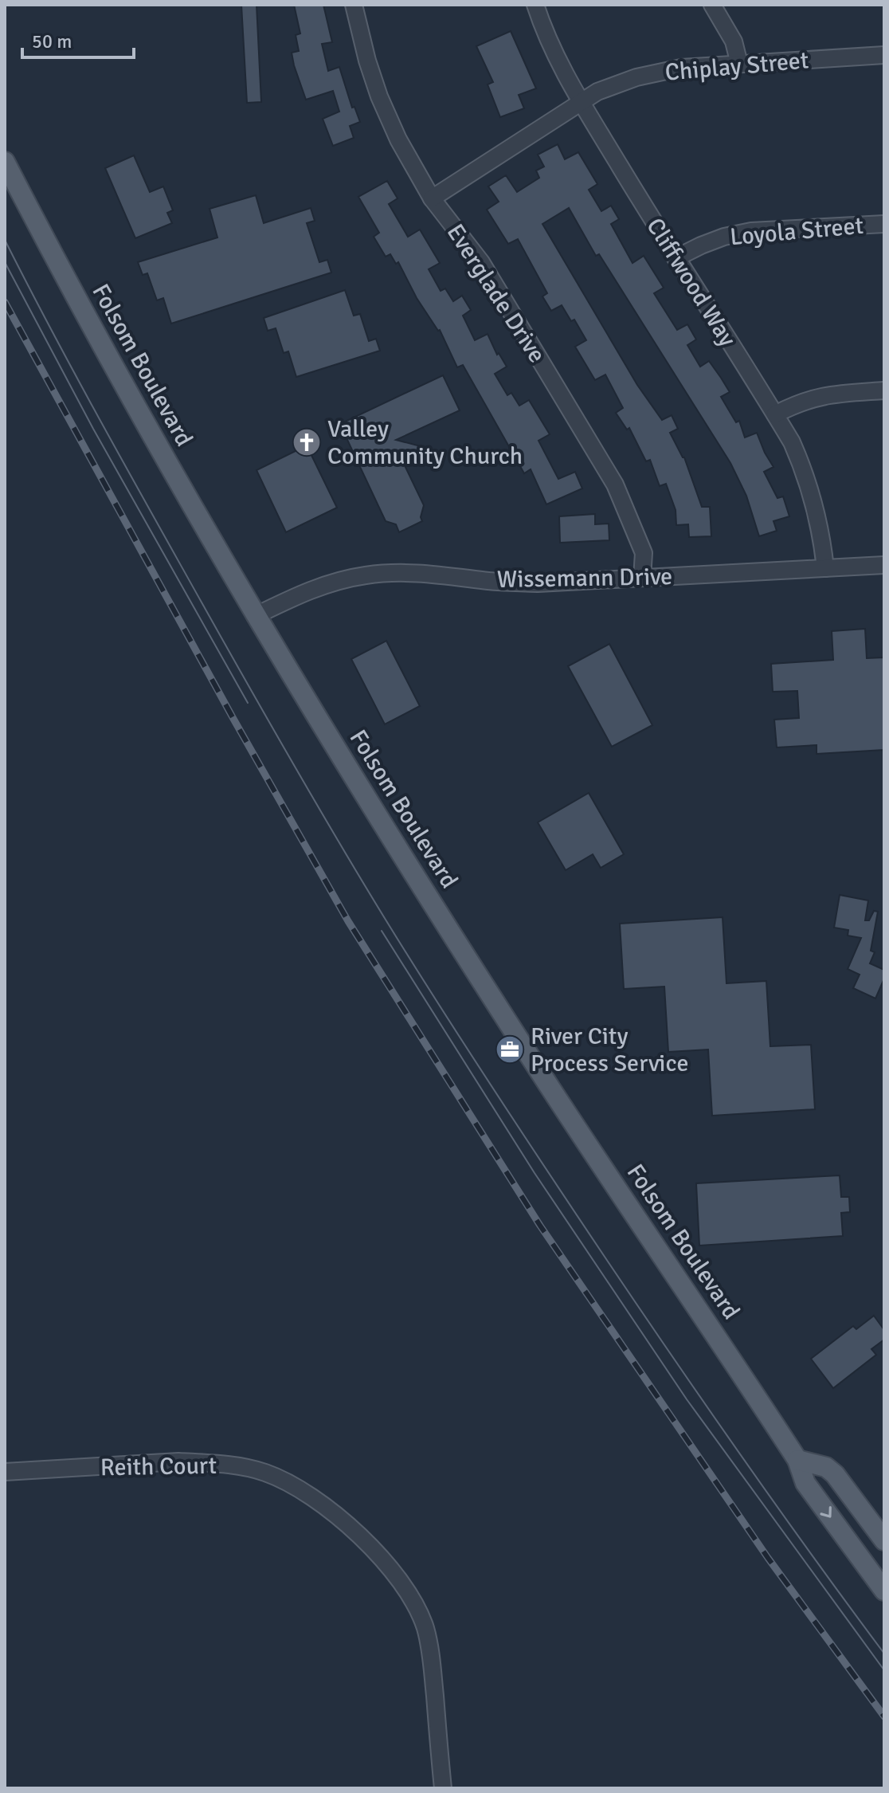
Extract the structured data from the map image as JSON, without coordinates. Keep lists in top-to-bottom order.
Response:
{
  "streets": {
    "main road": ["Folsom Boulevard"],
    "street": [
      "Chiplay Street",
      "Loyola Street",
      "Cliffwood Way",
      "Everglade Drive",
      "Wissemann Drive",
      "Reith Court"
    ]
  },
  "crossings": [
    ["Chiplay Street", "Cliffwood Way"],
    ["Chiplay Street", "Everglade Drive"],
    ["Loyola Street", "Cliffwood Way"],
    ["Cliffwood Way", "Wissemann Drive"],
    ["Everglade Drive", "Wissemann Drive"],
    ["Folsom Boulevard", "Wissemann Drive"]
  ],
  "places": {
    "church": ["Valley Community Church"],
    "office": ["River City Process Service"]
  },
  "scale_bar": "50 m"
}
